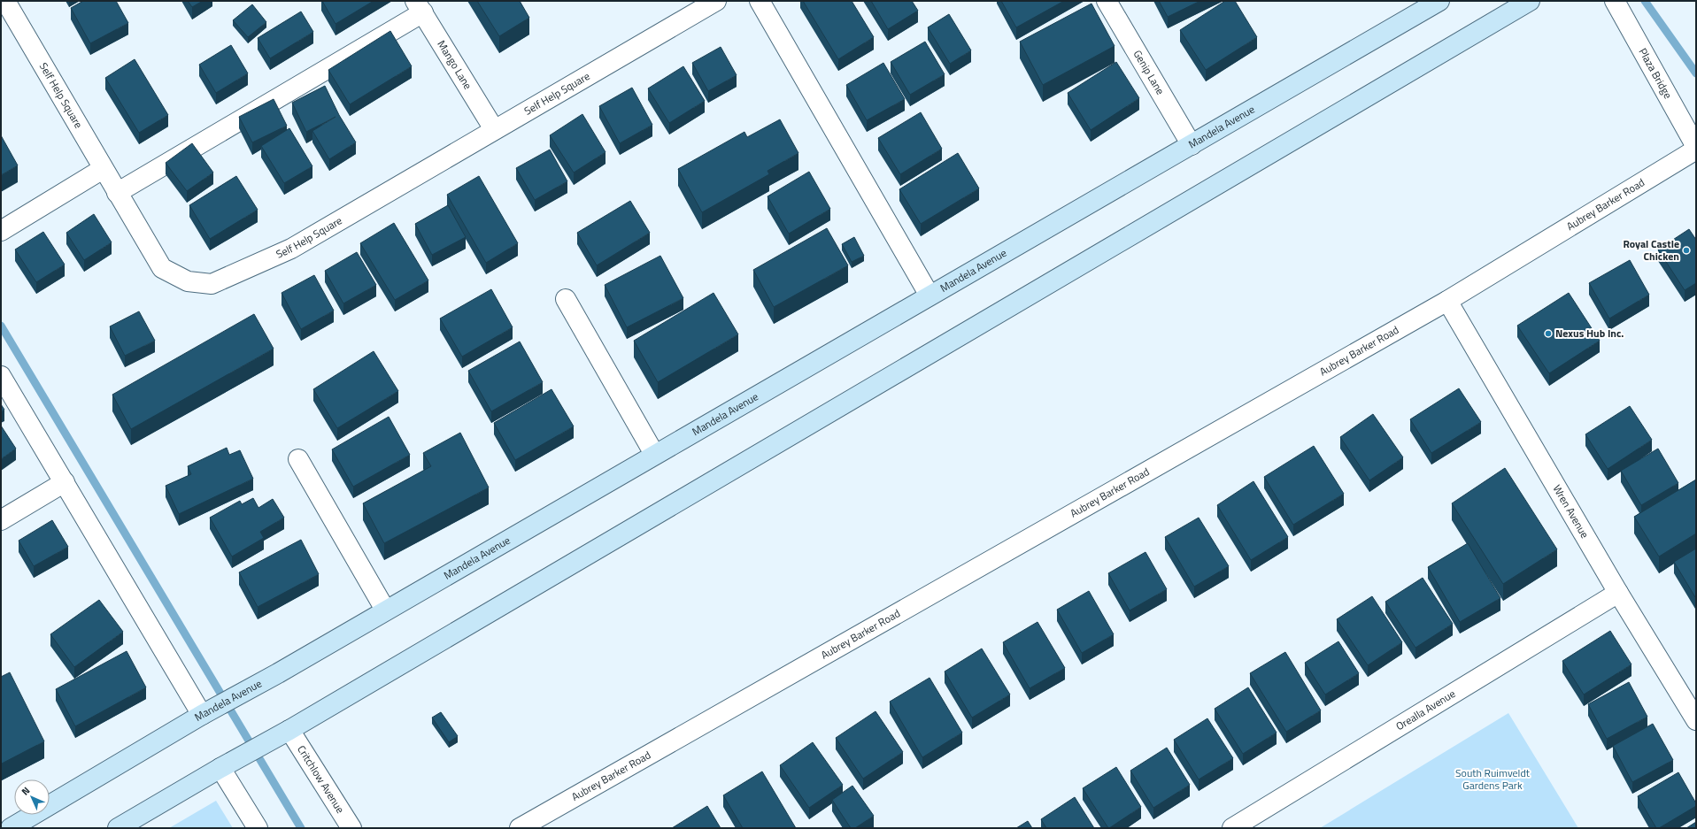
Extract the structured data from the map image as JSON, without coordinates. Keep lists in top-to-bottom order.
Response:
{
  "streets": {
    "main road": ["Mandela Avenue"],
    "street": [
      "Mango Lane",
      "Genip Lane",
      "Plaza Bridge",
      "Self Help Square",
      "Aubrey Barker Road",
      "Wren Avenue",
      "Orealla Avenue",
      "Critchlow Avenue"
    ]
  },
  "crossings": [
    ["Mango Lane", "Self Help Square"],
    ["Genip Lane", "Mandela Avenue"],
    ["Plaza Bridge", "Aubrey Barker Road"],
    ["Aubrey Barker Road", "Wren Avenue"],
    ["Wren Avenue", "Orealla Avenue"]
  ],
  "parks": ["South Ruimveldt Gardens Park"],
  "places": ["Royal Castle Chicken", "Nexus Hub Inc."],
  "north": "top left"
}
